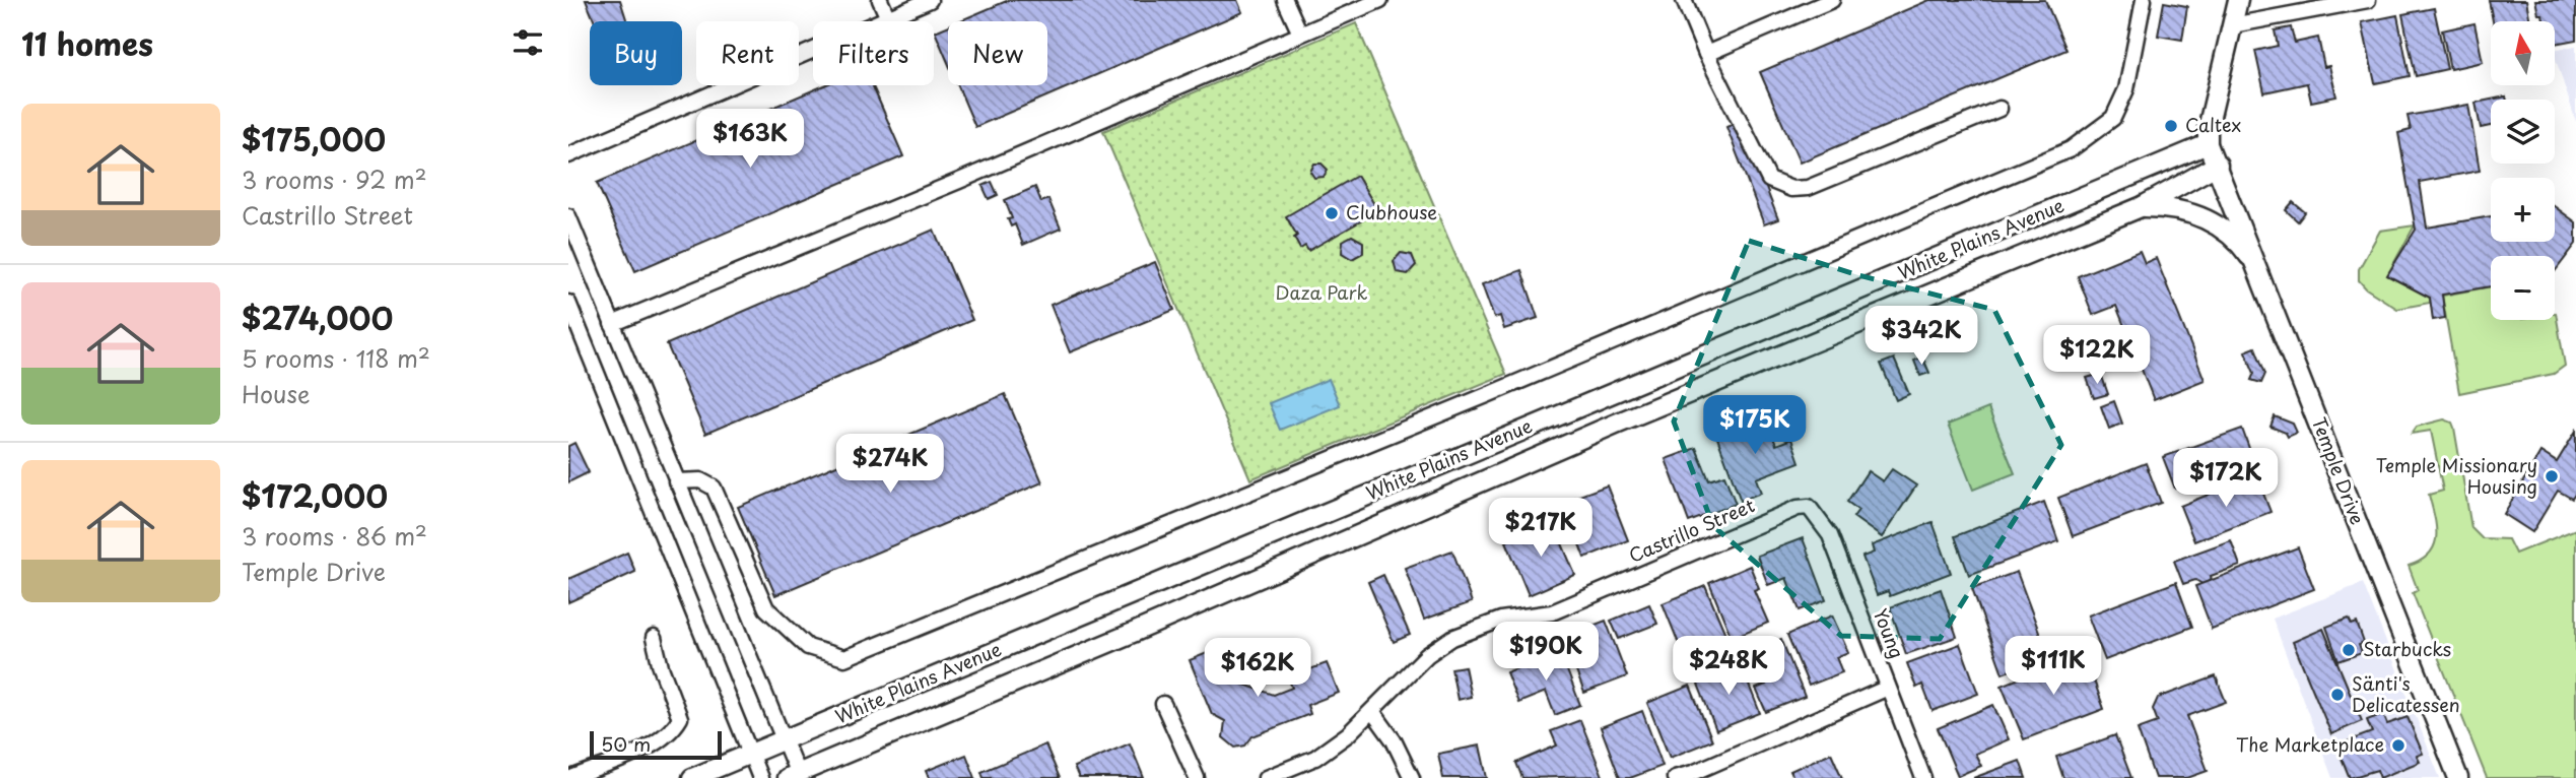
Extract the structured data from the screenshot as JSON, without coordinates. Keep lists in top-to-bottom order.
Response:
{
  "streets": {
    "street": [
      "White Plains Avenue",
      "Temple Drive",
      "Castrillo Street",
      "Young"
    ]
  },
  "crossings": [
    ["White Plains Avenue", "Temple Drive"],
    ["Castrillo Street", "Young"]
  ],
  "parks": ["Daza Park"],
  "places": [
    "Caltex",
    "Clubhouse",
    "Temple Missionary Housing",
    "Starbucks",
    "Sänti's Delicatessen",
    "The Marketplace"
  ],
  "scale_bar": "50 m",
  "north": "top",
  "page": {
    "heading": "11 homes",
    "map_buttons": ["+", "−"],
    "chip": [
      "Buy",
      "Rent",
      "Filters",
      "New"
    ],
    "list": [
      {
        "name": "$175,000",
        "note": "3 rooms · 92 m² · Castrillo Street"
      },
      {
        "name": "$274,000",
        "note": "5 rooms · 118 m² · House"
      },
      {
        "name": "$172,000",
        "note": "3 rooms · 86 m² · Temple Drive"
      }
    ],
    "price": [
      "$163K",
      "$342K",
      "$122K",
      "$175K",
      "$274K",
      "$172K",
      "$217K",
      "$190K",
      "$248K",
      "$111K",
      "$162K"
    ],
    "scale": "50 m"
  }
}
